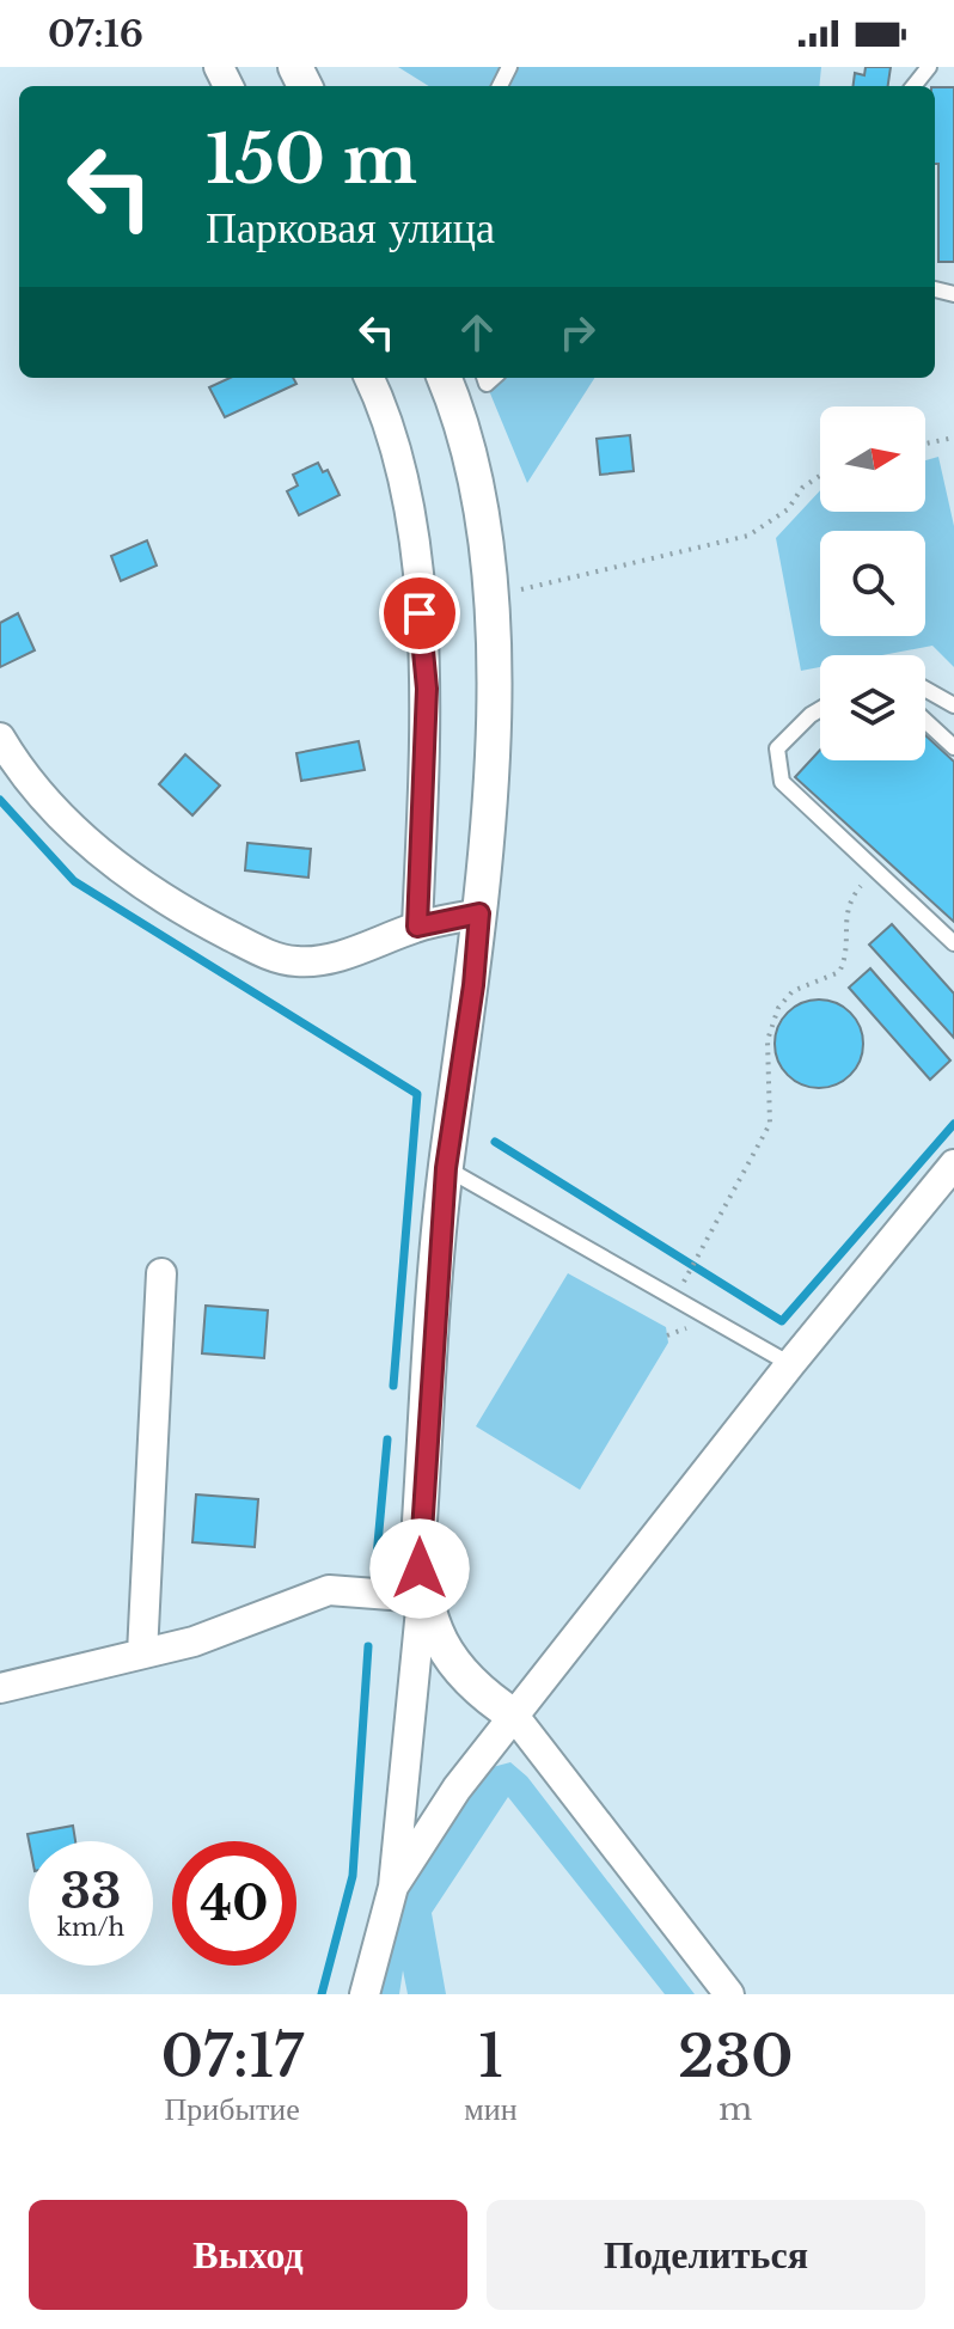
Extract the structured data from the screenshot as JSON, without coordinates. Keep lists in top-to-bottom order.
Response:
{
  "north": "right",
  "page": {
    "status": "07:16",
    "turn": ["150 m", "Парковая улица"],
    "speed": "33 km/h",
    "limit": "40",
    "eta": [
      "07:17",
      "Прибытие",
      "1",
      "мин",
      "230",
      "m"
    ],
    "buttons": ["Выход", "Поделиться"]
  }
}
